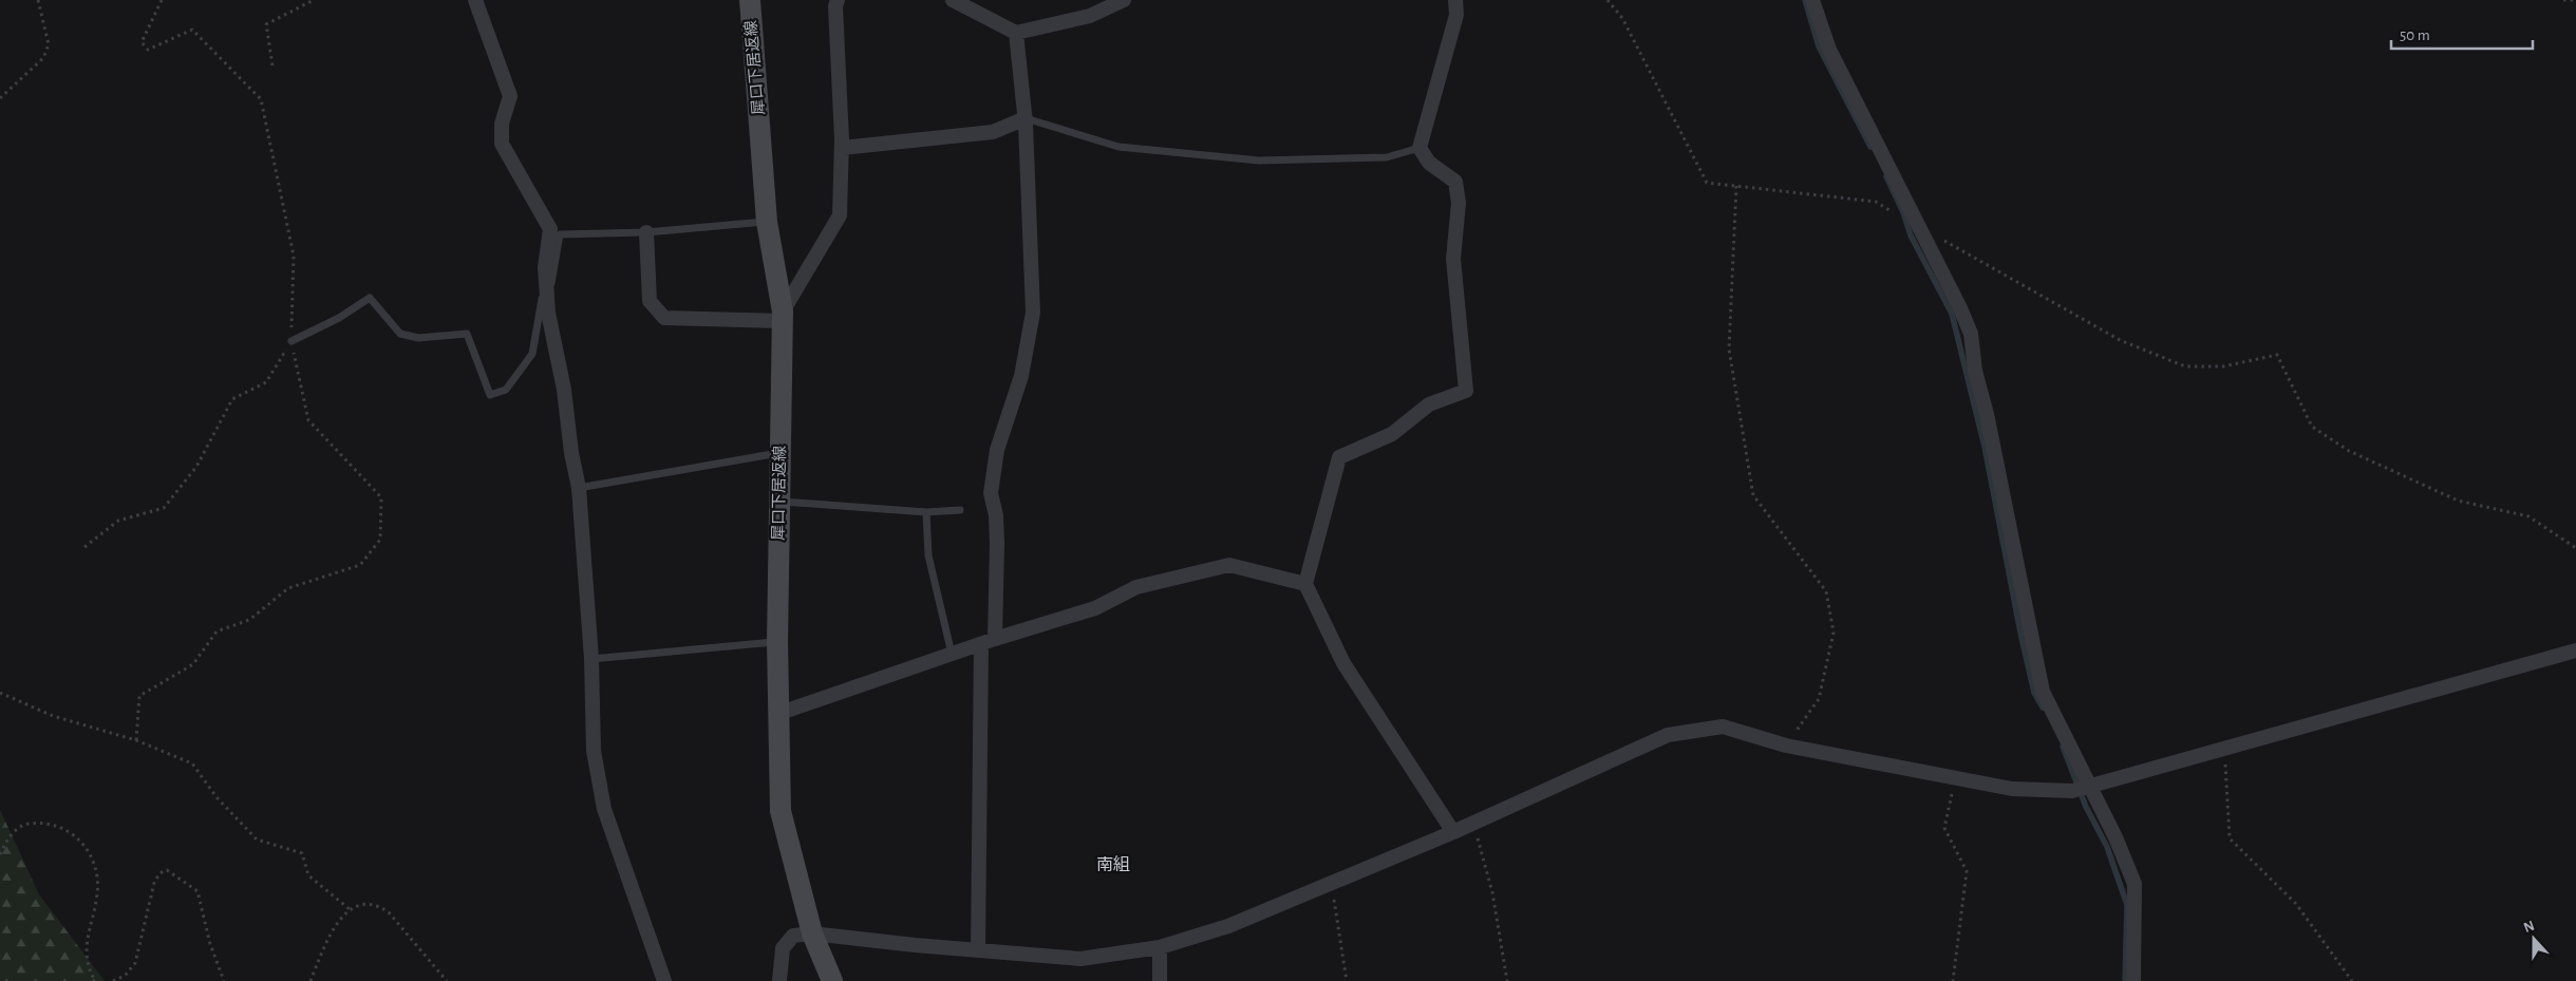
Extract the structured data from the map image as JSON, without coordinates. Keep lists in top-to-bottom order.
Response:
{
  "streets": {
    "main road": ["犀口下居返線"]
  },
  "districts": ["南組"],
  "scale_bar": "50 m",
  "north": "top"
}
